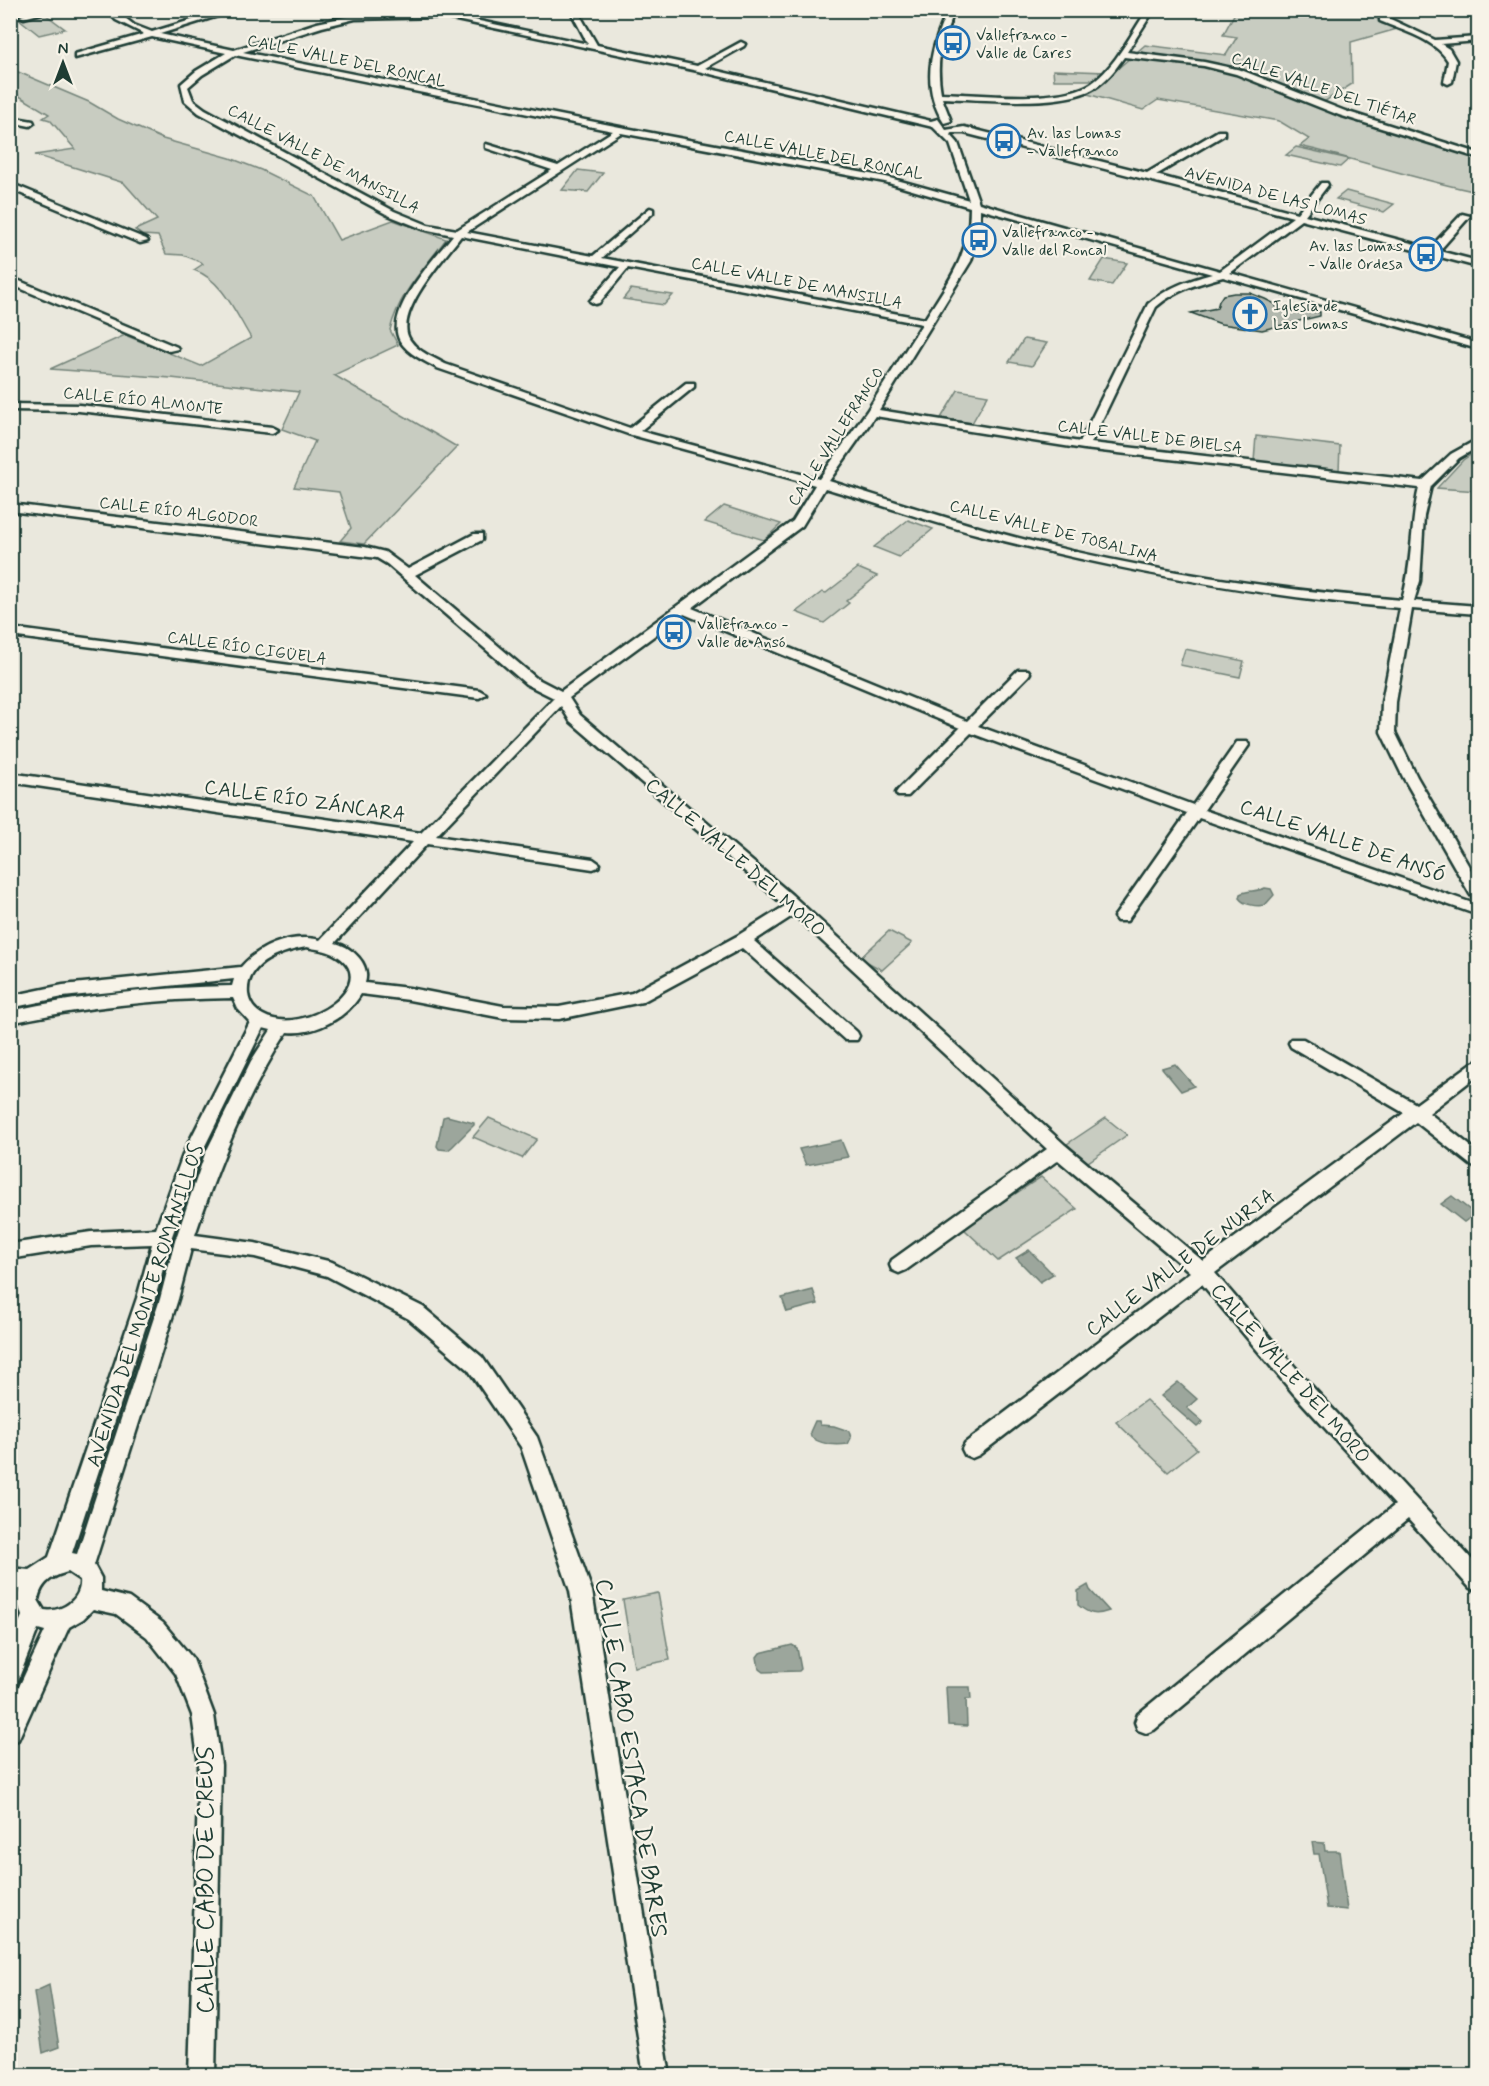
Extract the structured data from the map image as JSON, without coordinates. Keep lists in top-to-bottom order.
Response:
{
  "streets": {
    "street": [
      "CALLE VALLE DEL RONCAL",
      "CALLE VALLE DEL TIÉTAR",
      "CALLE VALLE DE MANSILLA",
      "AVENIDA DE LAS LOMAS",
      "CALLE RÍO ALMONTE",
      "CALLE VALLEFRANCO",
      "CALLE VALLE DE BIELSA",
      "CALLE RÍO ALGODOR",
      "CALLE VALLE DE TOBALINA",
      "CALLE RÍO CIGÜELA",
      "CALLE RÍO ZÁNCARA",
      "CALLE VALLE DE ANSÓ",
      "CALLE VALLE DEL MORO",
      "CALLE VALLE DE NURIA",
      "AVENIDA DEL MONTE ROMANILLOS",
      "CALLE CABO ESTACA DE BARES",
      "CALLE CABO DE CREUS"
    ]
  },
  "crossings": [
    ["CALLE VALLE DEL RONCAL", "CALLE VALLE DE MANSILLA"],
    ["CALLE VALLE DEL RONCAL", "CALLE VALLEFRANCO"],
    ["CALLE VALLE DEL RONCAL", "CALLE VALLE DE TOBALINA"],
    ["CALLE VALLE DE MANSILLA", "CALLE VALLEFRANCO"],
    ["CALLE VALLE DE MANSILLA", "CALLE VALLE DE TOBALINA"],
    ["AVENIDA DE LAS LOMAS", "CALLE VALLEFRANCO"],
    ["CALLE VALLEFRANCO", "CALLE VALLE DE BIELSA"],
    ["CALLE VALLEFRANCO", "CALLE VALLE DE TOBALINA"],
    ["CALLE VALLEFRANCO", "CALLE RÍO ZÁNCARA"],
    ["CALLE VALLEFRANCO", "CALLE VALLE DE ANSÓ"],
    ["CALLE VALLEFRANCO", "CALLE VALLE DEL MORO"],
    ["CALLE VALLEFRANCO", "AVENIDA DEL MONTE ROMANILLOS"],
    ["CALLE RÍO ALGODOR", "CALLE VALLE DEL MORO"],
    ["CALLE VALLE DEL MORO", "CALLE VALLE DE NURIA"],
    ["AVENIDA DEL MONTE ROMANILLOS", "CALLE CABO ESTACA DE BARES"],
    ["AVENIDA DEL MONTE ROMANILLOS", "CALLE CABO DE CREUS"]
  ],
  "places": {
    "bus stop": [
      "Vallefranco - Valle de Cares",
      "Av. las Lomas - Vallefranco",
      "Vallefranco - Valle del Roncal",
      "Av. las Lomas - Valle Ordesa",
      "Vallefranco - Valle de Ansó"
    ],
    "church": ["Iglesia de Las Lomas"]
  },
  "north": "top"
}
